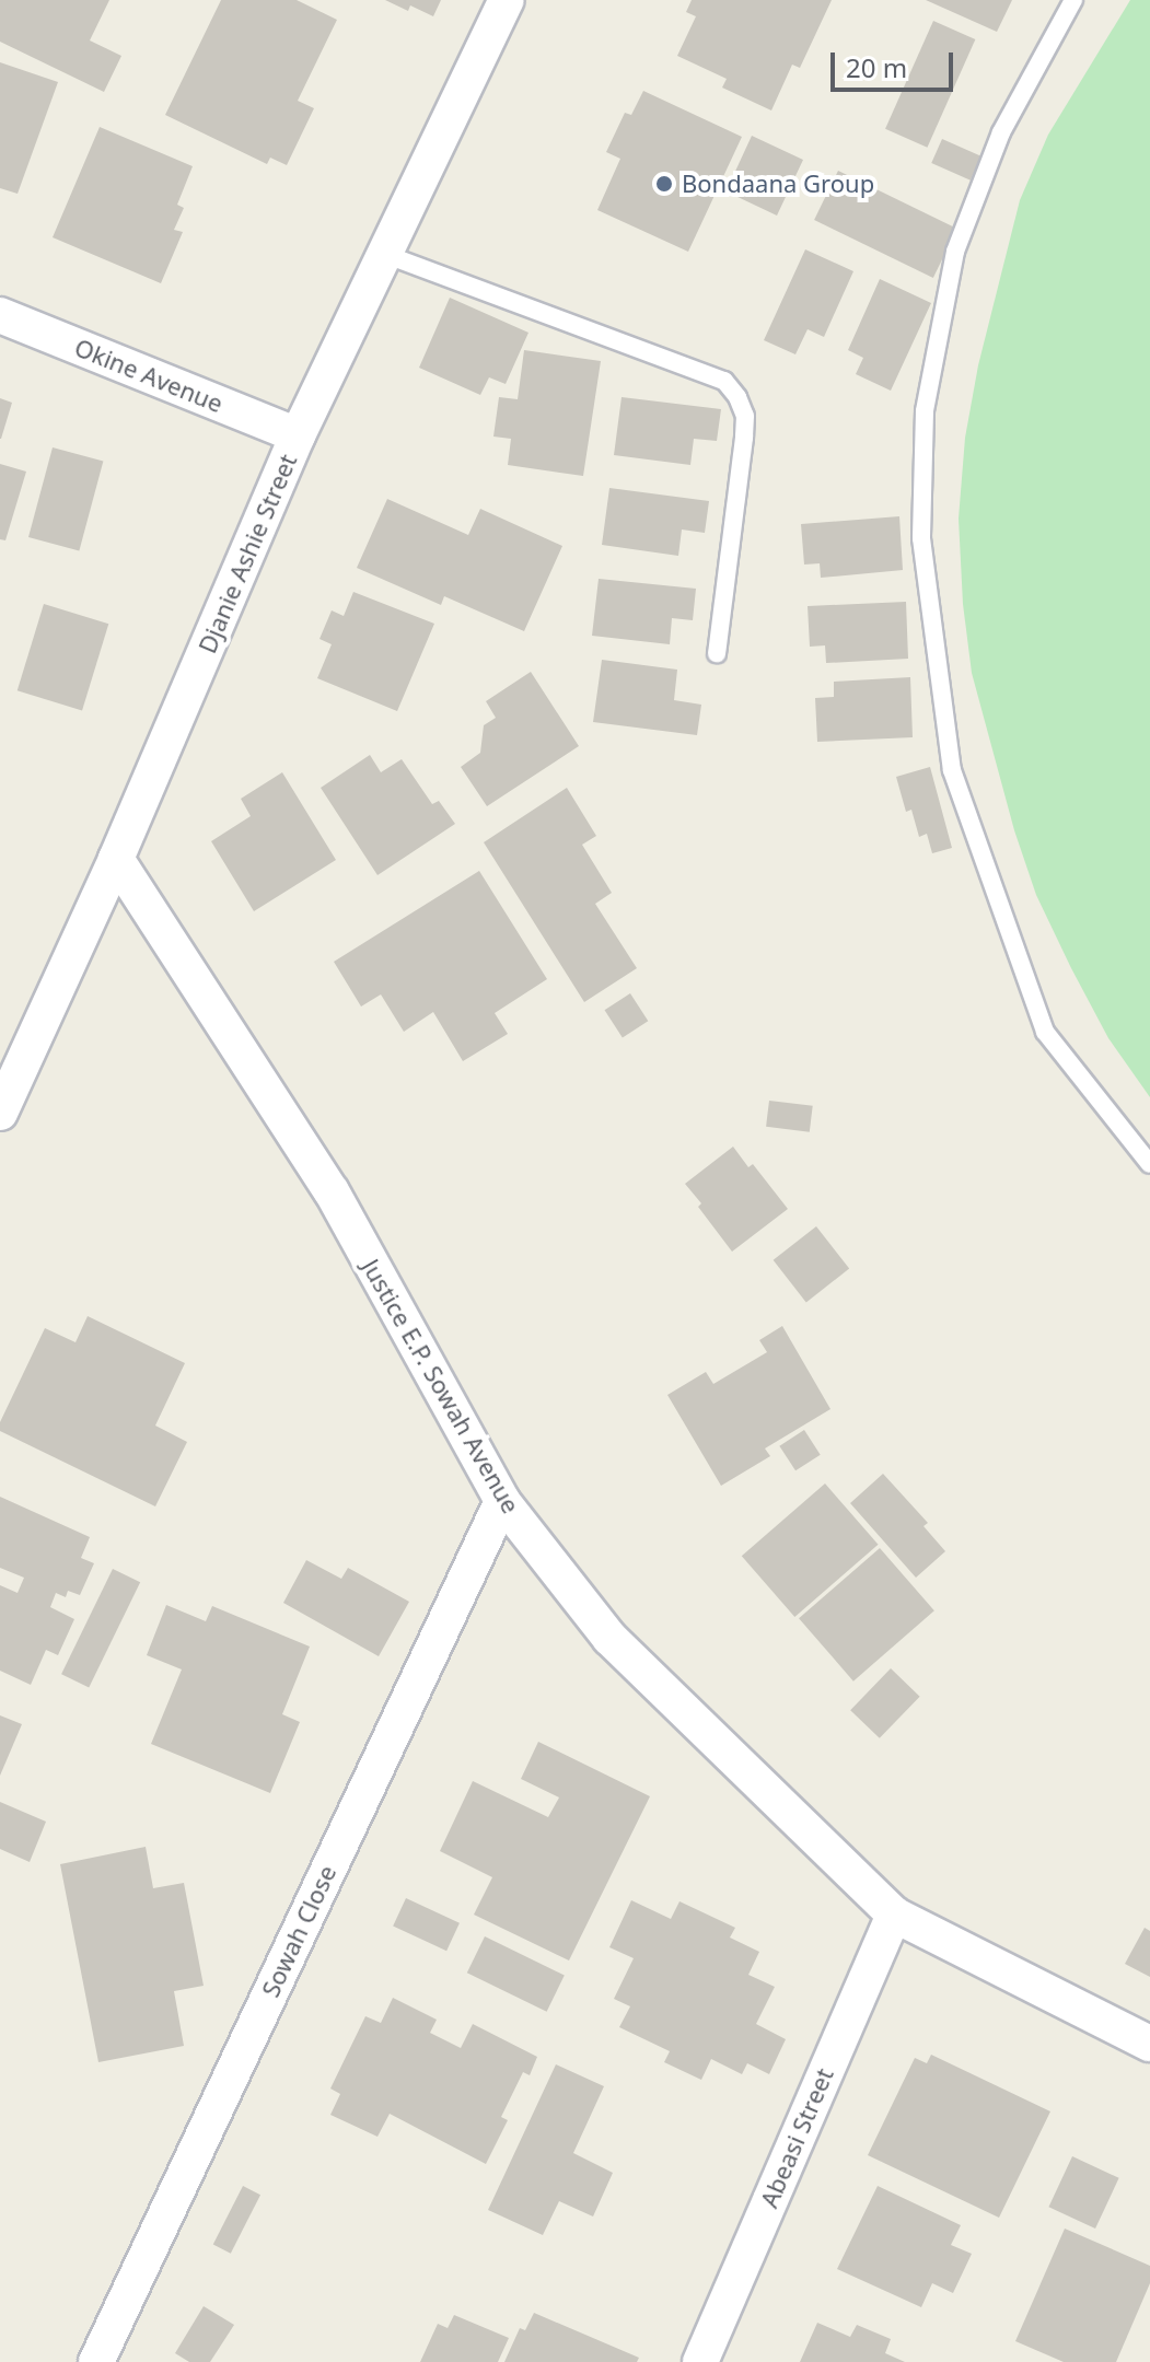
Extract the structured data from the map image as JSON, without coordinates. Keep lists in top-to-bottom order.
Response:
{
  "streets": {
    "street": [
      "Okine Avenue",
      "Djanie Ashie Street",
      "Justice E.P. Sowah Avenue",
      "Sowah Close",
      "Abeasi Street"
    ]
  },
  "crossings": [
    ["Okine Avenue", "Djanie Ashie Street"],
    ["Djanie Ashie Street", "Justice E.P. Sowah Avenue"],
    ["Justice E.P. Sowah Avenue", "Sowah Close"],
    ["Justice E.P. Sowah Avenue", "Abeasi Street"]
  ],
  "places": ["Bondaana Group"],
  "scale_bar": "20 m"
}
